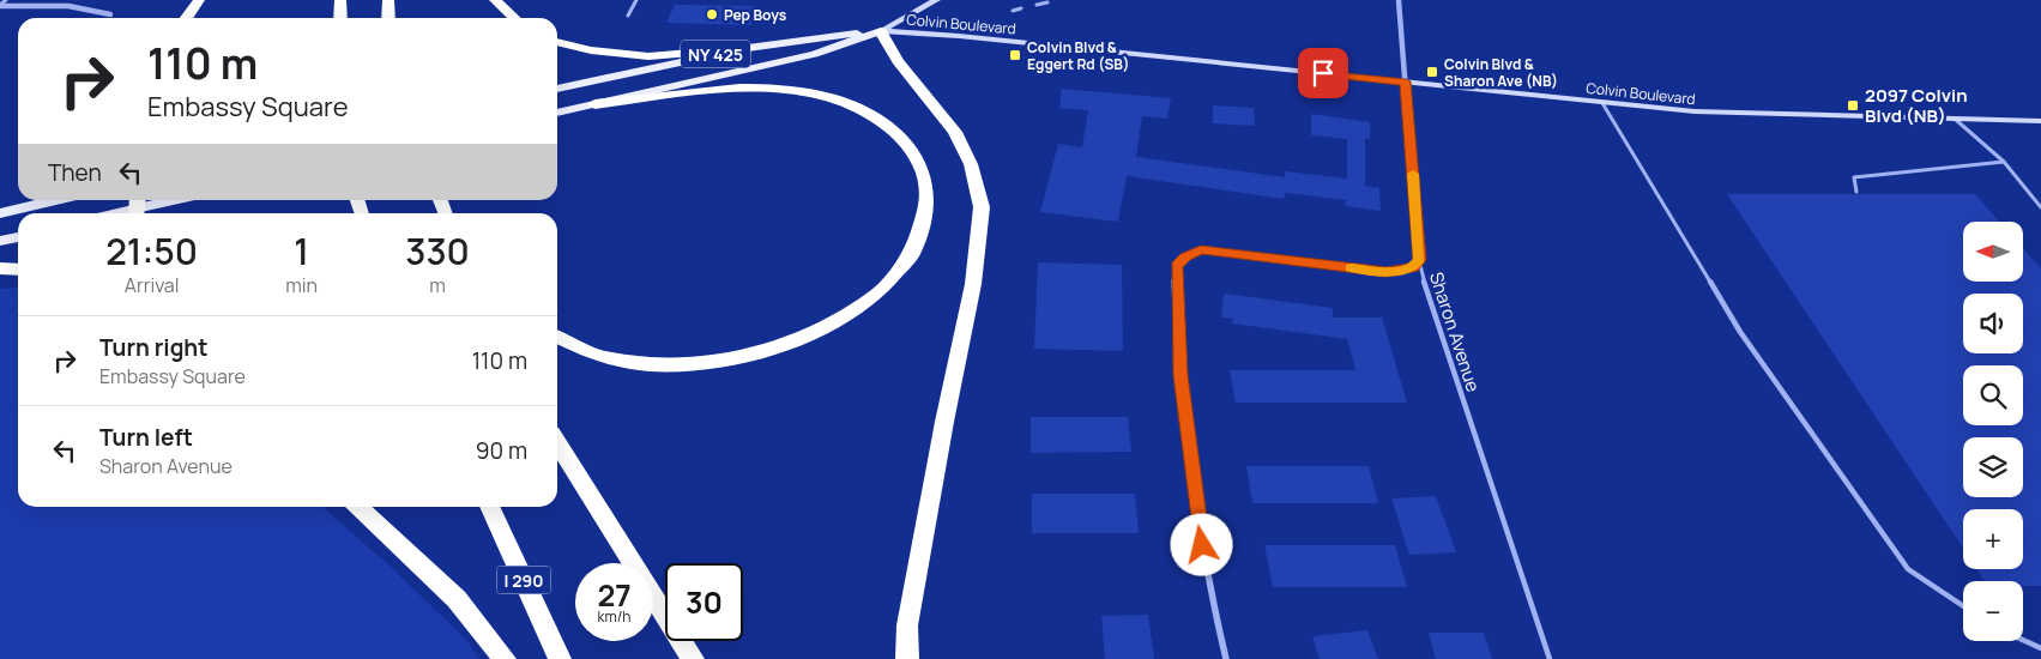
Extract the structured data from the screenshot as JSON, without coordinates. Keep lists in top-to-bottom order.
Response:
{
  "streets": {
    "highway": ["I 290"],
    "main road": ["NY 425"],
    "street": ["Colvin Boulevard", "Sharon Avenue"]
  },
  "crossings": [
    ["Colvin Boulevard", "NY 425"],
    ["Colvin Boulevard", "Sharon Avenue"]
  ],
  "places": {
    "other": ["Pep Boys"],
    "transit": ["Colvin Blvd & Eggert Rd (SB)", "Colvin Blvd & Sharon Ave (NB)", "2097 Colvin Blvd (NB)"]
  },
  "north": "left",
  "page": {
    "turn": ["110 m", "Embassy Square"],
    "then": "Then",
    "eta": [
      "21:50",
      "Arrival",
      "1",
      "min",
      "330",
      "m"
    ],
    "map_buttons": ["+", "−"],
    "list": [
      {
        "name": "Turn right",
        "note": "Embassy Square",
        "value": "110 m"
      },
      {
        "name": "Turn left",
        "note": "Sharon Avenue",
        "value": "90 m"
      }
    ],
    "speed": "27 km/h",
    "limit": "30"
  }
}
